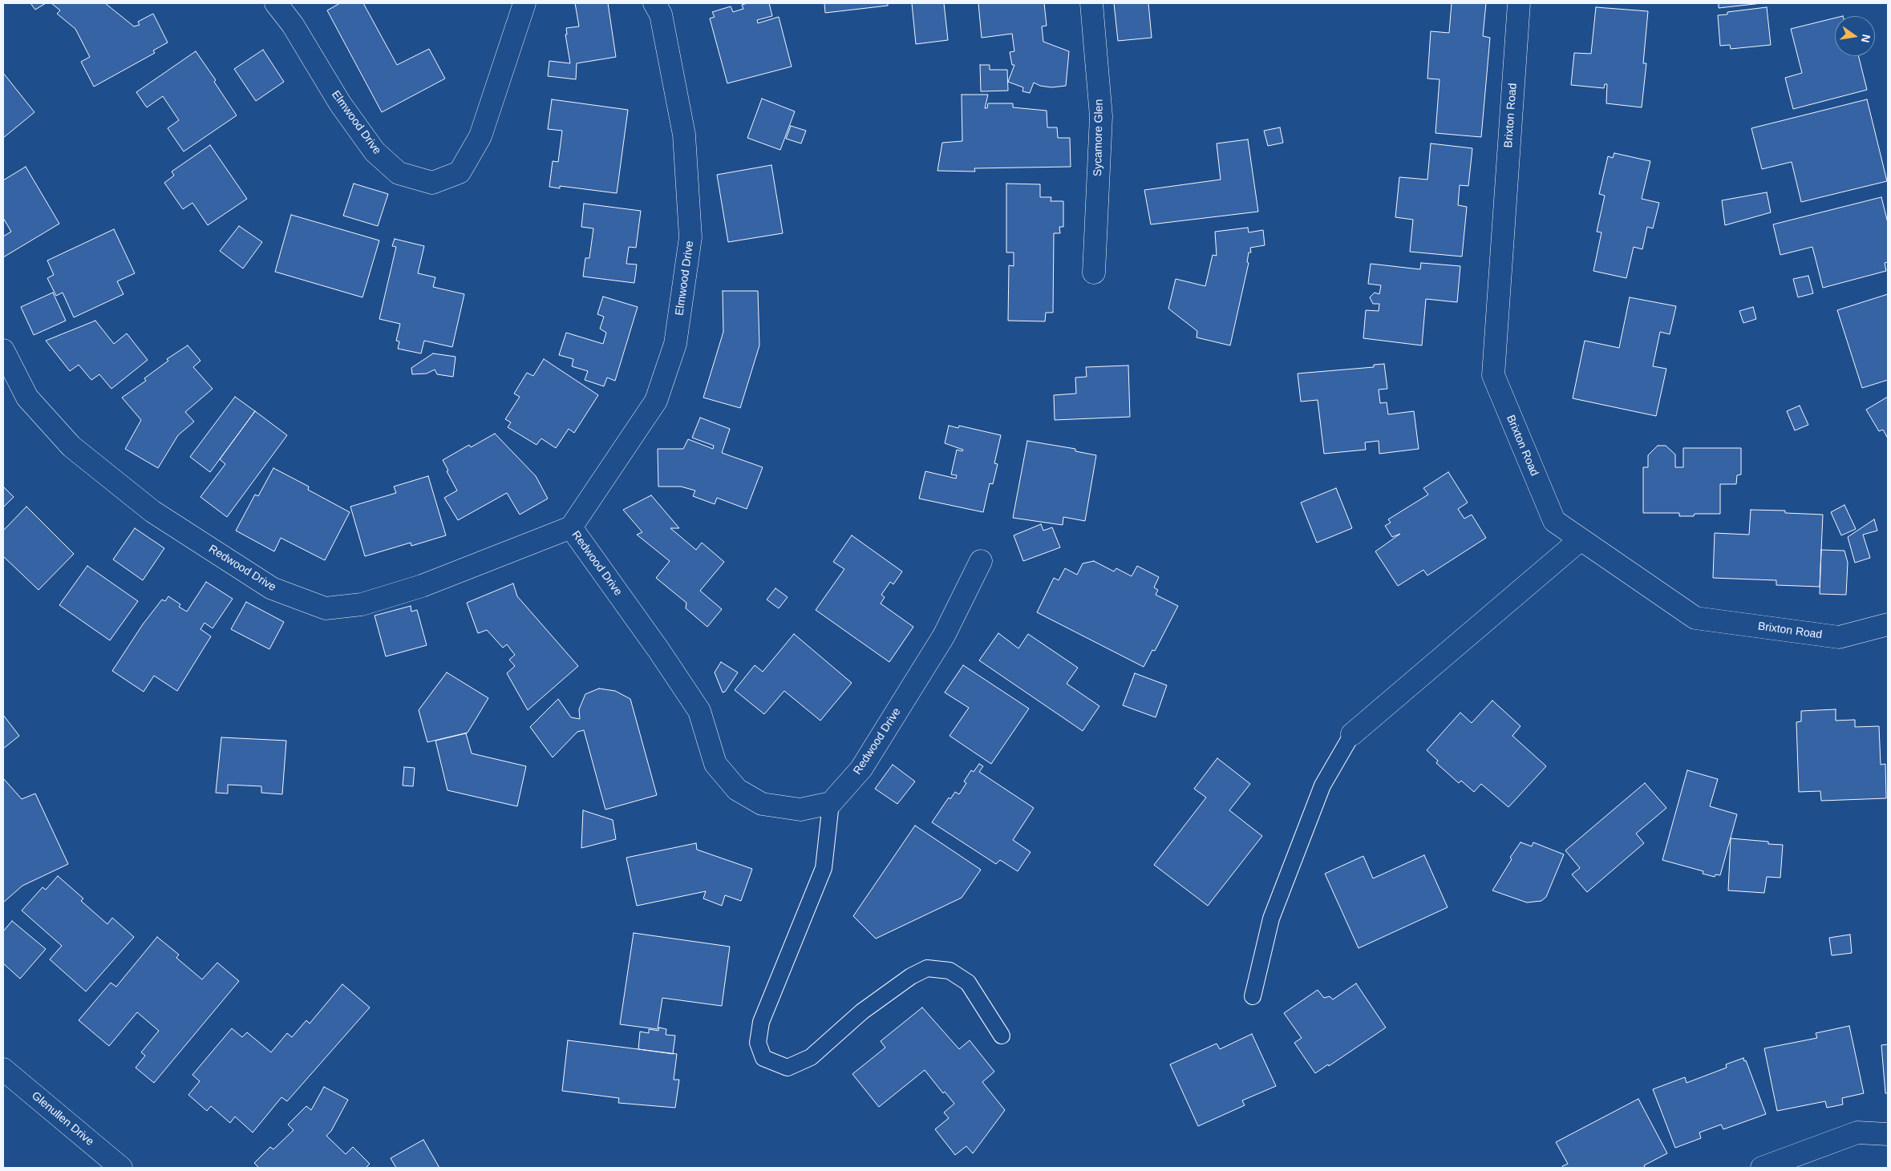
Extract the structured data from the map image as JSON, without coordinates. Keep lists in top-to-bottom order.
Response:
{
  "streets": {
    "street": [
      "Brixton Road",
      "Elmwood Drive",
      "Sycamore Glen",
      "Redwood Drive",
      "Glenullen Drive"
    ]
  },
  "crossings": [
    ["Elmwood Drive", "Redwood Drive"]
  ],
  "north": "right"
}
